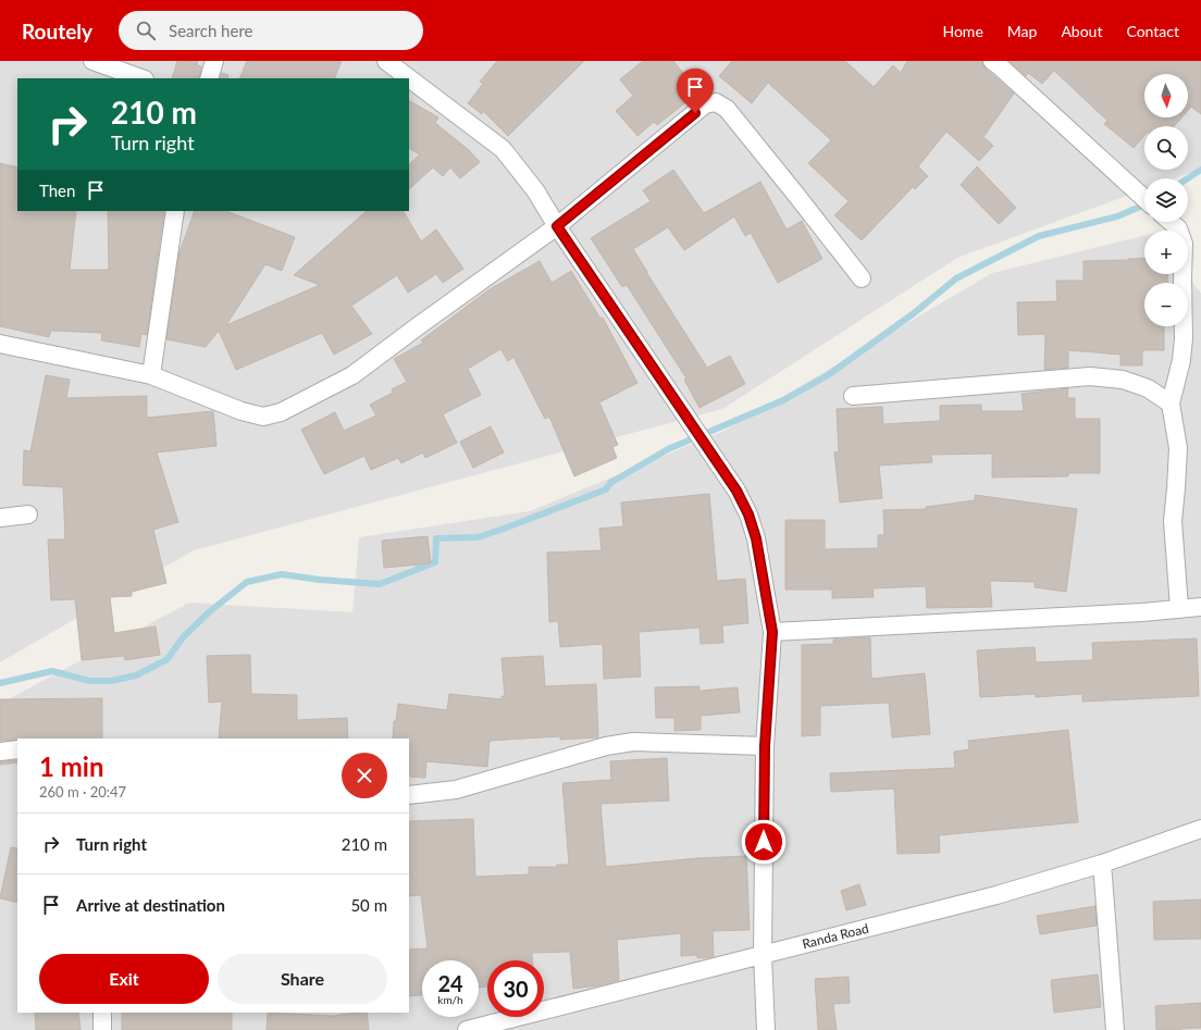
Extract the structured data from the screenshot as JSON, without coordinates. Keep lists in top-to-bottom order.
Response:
{
  "streets": {
    "street": ["Randa Road"]
  },
  "north": "bottom",
  "page": {
    "header": "Routely",
    "search": "Search here",
    "nav": [
      "Home",
      "Map",
      "About",
      "Contact"
    ],
    "map_buttons": ["+", "−"],
    "turn": ["210 m", "Turn right"],
    "then": "Then",
    "heading": ["1 min", "260 m · 20:47"],
    "list": [
      {
        "name": "Turn right",
        "value": "210 m"
      },
      {
        "name": "Arrive at destination",
        "value": "50 m"
      }
    ],
    "buttons": ["Exit", "Share"],
    "speed": "24 km/h",
    "limit": "30"
  }
}
